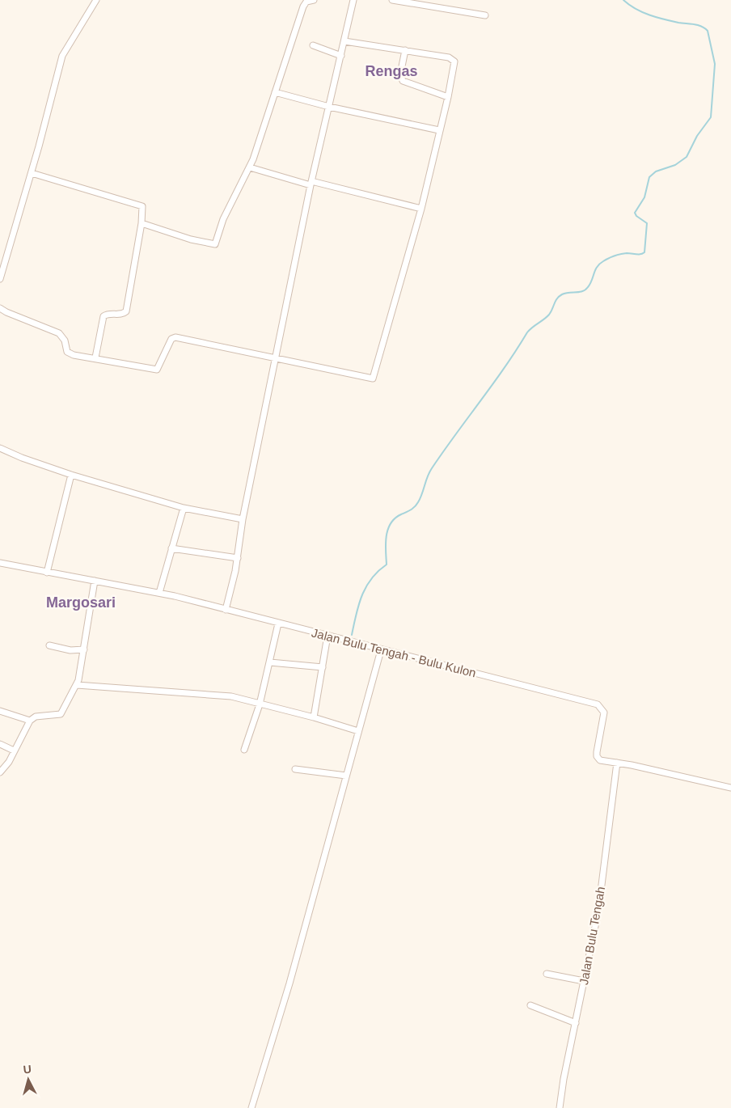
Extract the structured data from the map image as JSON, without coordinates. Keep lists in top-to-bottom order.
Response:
{
  "streets": {
    "street": ["Jalan Bulu Tengah - Bulu Kulon", "Jalan Bulu Tengah"]
  },
  "crossings": [
    ["Jalan Bulu Tengah - Bulu Kulon", "Jalan Bulu Tengah"]
  ],
  "districts": ["Rengas", "Margosari"],
  "north": "top"
}
